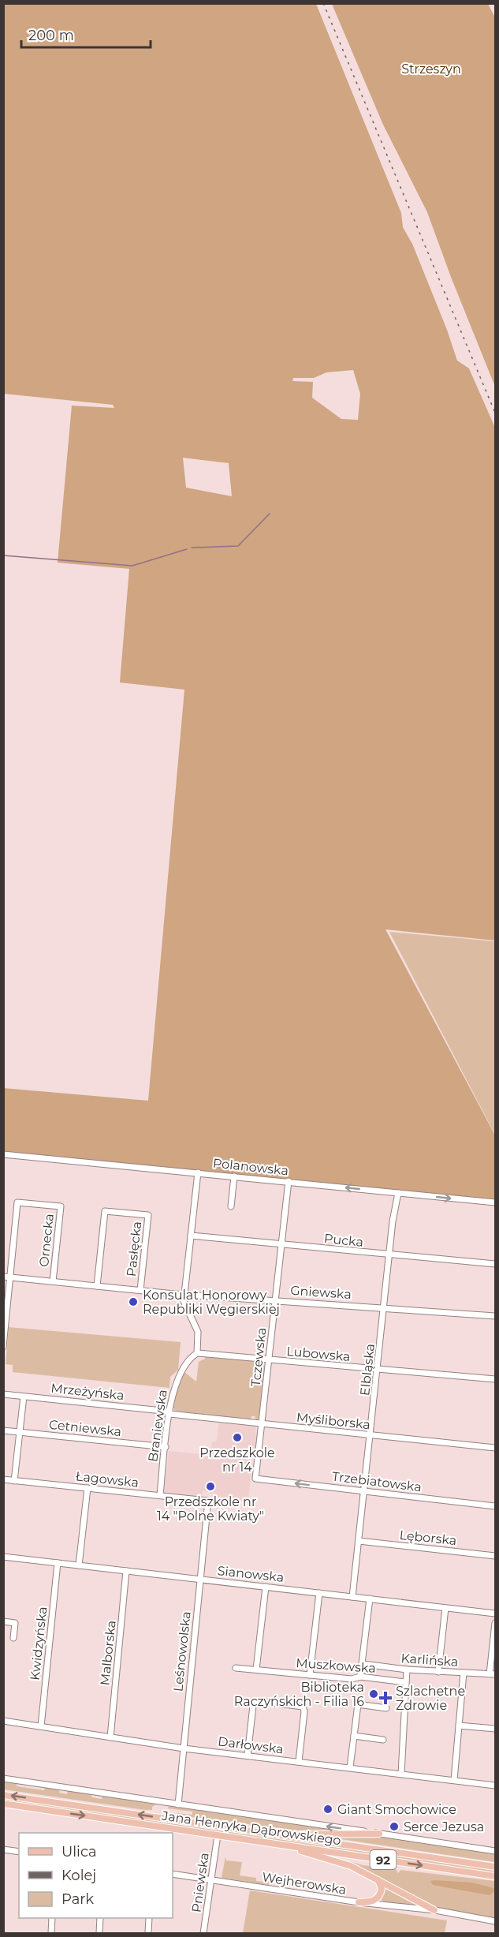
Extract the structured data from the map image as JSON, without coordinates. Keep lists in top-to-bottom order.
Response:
{
  "streets": {
    "main road": ["Jana Henryka Dąbrowskiego", "92"],
    "street": [
      "Polanowska",
      "Ornecka",
      "Pucka",
      "Pasłęcka",
      "Gniewska",
      "Lubowska",
      "Tczewska",
      "Elbląska",
      "Mrzeżyńska",
      "Myśliborska",
      "Braniewska",
      "Cetniewska",
      "Łagowska",
      "Trzebiatowska",
      "Lęborska",
      "Sianowska",
      "Kwidzyńska",
      "Leśnowolska",
      "Malborska",
      "Karlińska",
      "Muszkowska",
      "Darłowska",
      "Pniewska",
      "Wejherowska"
    ]
  },
  "crossings": [
    ["Polanowska", "Tczewska"],
    ["Polanowska", "Elbląska"],
    ["Ornecka", "Gniewska"],
    ["Pucka", "Tczewska"],
    ["Pucka", "Elbląska"],
    ["Pasłęcka", "Gniewska"],
    ["Gniewska", "Tczewska"],
    ["Gniewska", "Elbląska"],
    ["Lubowska", "Tczewska"],
    ["Lubowska", "Elbląska"],
    ["Lubowska", "Braniewska"],
    ["Tczewska", "Myśliborska"],
    ["Tczewska", "Trzebiatowska"],
    ["Elbląska", "Myśliborska"],
    ["Elbląska", "Trzebiatowska"],
    ["Elbląska", "Lęborska"],
    ["Elbląska", "Sianowska"],
    ["Mrzeżyńska", "Myśliborska"],
    ["Mrzeżyńska", "Braniewska"],
    ["Myśliborska", "Braniewska"],
    ["Braniewska", "Cetniewska"],
    ["Braniewska", "Łagowska"],
    ["Łagowska", "Leśnowolska"],
    ["Sianowska", "Kwidzyńska"],
    ["Sianowska", "Leśnowolska"],
    ["Sianowska", "Malborska"],
    ["Kwidzyńska", "Darłowska"],
    ["Leśnowolska", "Darłowska"],
    ["Leśnowolska", "Jana Henryka Dąbrowskiego"],
    ["Malborska", "Darłowska"],
    ["Jana Henryka Dąbrowskiego", "Pniewska"],
    ["Pniewska", "Wejherowska"]
  ],
  "one_way": ["Trzebiatowska"],
  "parks": ["Strzeszyn"],
  "places": {
    "other": [
      "Konsulat Honorowy Republiki Węgierskiej",
      "Przedszkole nr 14",
      "Przedszkole nr 14 \"Polne Kwiaty\"",
      "Biblioteka Raczyńskich - Filia 16",
      "Giant Smochowice",
      "Serce Jezusa"
    ],
    "health": ["Szlachetne Zdrowie"]
  },
  "legend": ["Ulica", "Kolej", "Park"],
  "scale_bar": "200 m"
}
